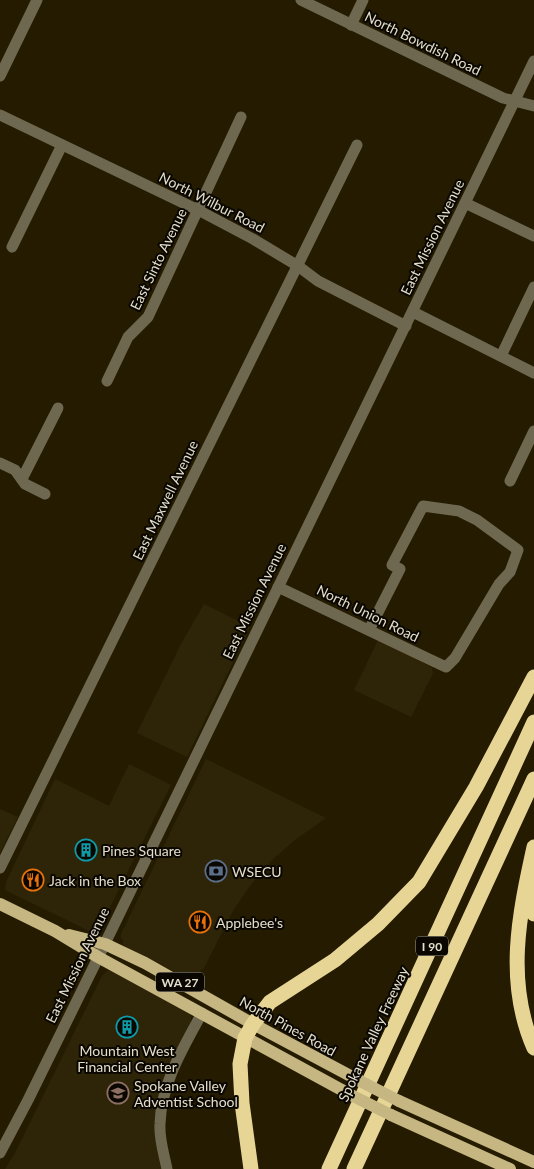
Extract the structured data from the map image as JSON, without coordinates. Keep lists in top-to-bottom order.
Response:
{
  "streets": {
    "highway": ["I 90", "Spokane Valley Freeway"],
    "main road": ["WA 27", "North Pines Road"],
    "street": [
      "North Bowdish Road",
      "North Wilbur Road",
      "East Mission Avenue",
      "East Sinto Avenue",
      "East Maxwell Avenue",
      "North Union Road"
    ]
  },
  "crossings": [
    ["North Bowdish Road", "East Mission Avenue"],
    ["North Wilbur Road", "East Mission Avenue"],
    ["North Wilbur Road", "East Sinto Avenue"],
    ["North Wilbur Road", "East Maxwell Avenue"],
    ["East Mission Avenue", "North Union Road"],
    ["East Mission Avenue", "North Pines Road"]
  ],
  "places": {
    "building": ["Pines Square", "Mountain West Financial Center"],
    "bank": ["WSECU"],
    "restaurant": ["Jack in the Box", "Applebee's"],
    "school or university": ["Spokane Valley Adventist School"]
  }
}
